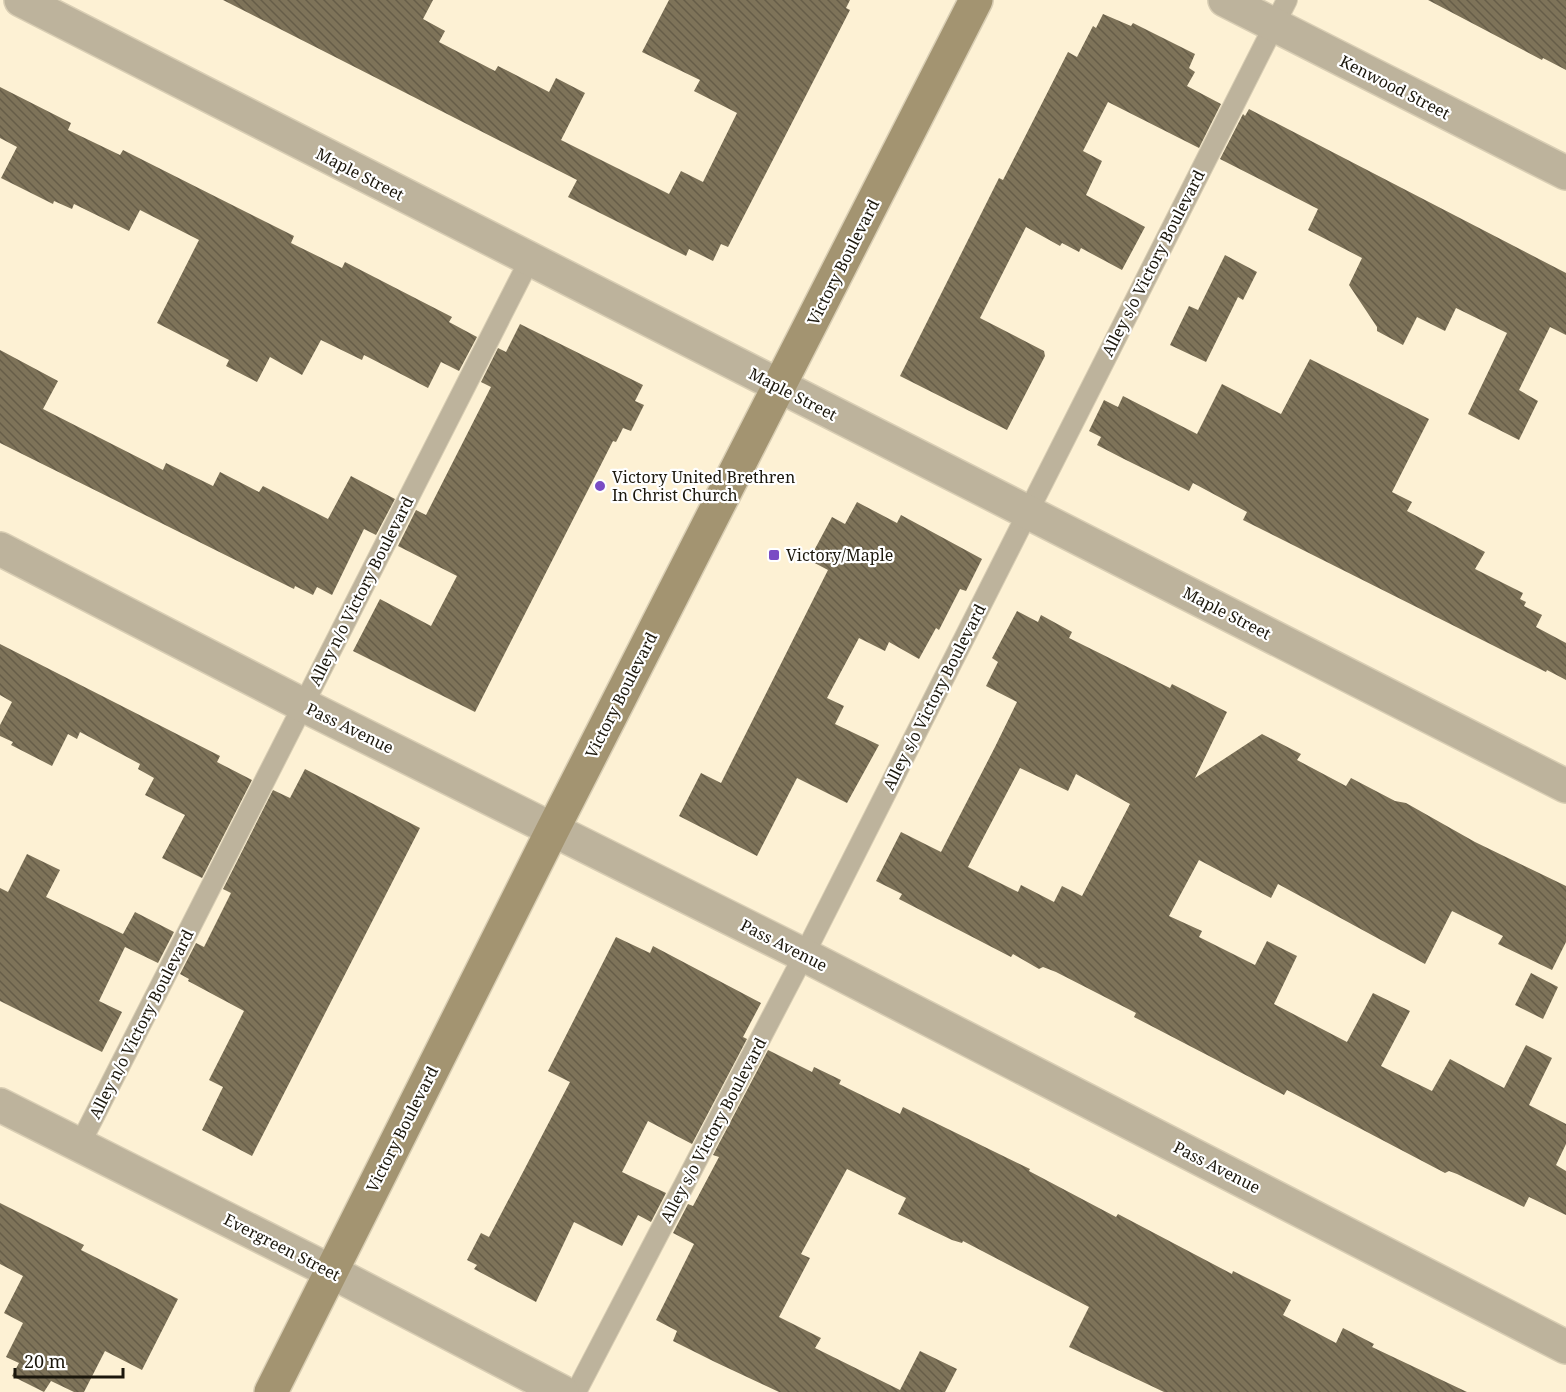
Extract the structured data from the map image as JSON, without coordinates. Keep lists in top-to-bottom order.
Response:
{
  "streets": {
    "main road": ["Victory Boulevard"],
    "street": [
      "Kenwood Street",
      "Maple Street",
      "Pass Avenue",
      "Evergreen Street"
    ],
    "lane": ["Alley s/o Victory Boulevard", "Alley n/o Victory Boulevard"]
  },
  "crossings": [
    ["Kenwood Street", "Alley s/o Victory Boulevard"],
    ["Maple Street", "Victory Boulevard"],
    ["Maple Street", "Alley s/o Victory Boulevard"],
    ["Maple Street", "Alley n/o Victory Boulevard"],
    ["Victory Boulevard", "Pass Avenue"],
    ["Victory Boulevard", "Evergreen Street"],
    ["Alley s/o Victory Boulevard", "Pass Avenue"],
    ["Alley n/o Victory Boulevard", "Pass Avenue"],
    ["Alley n/o Victory Boulevard", "Evergreen Street"]
  ],
  "places": {
    "other": ["Victory United Brethren In Christ Church"],
    "transit": ["Victory/Maple"]
  },
  "scale_bar": "20 m"
}
